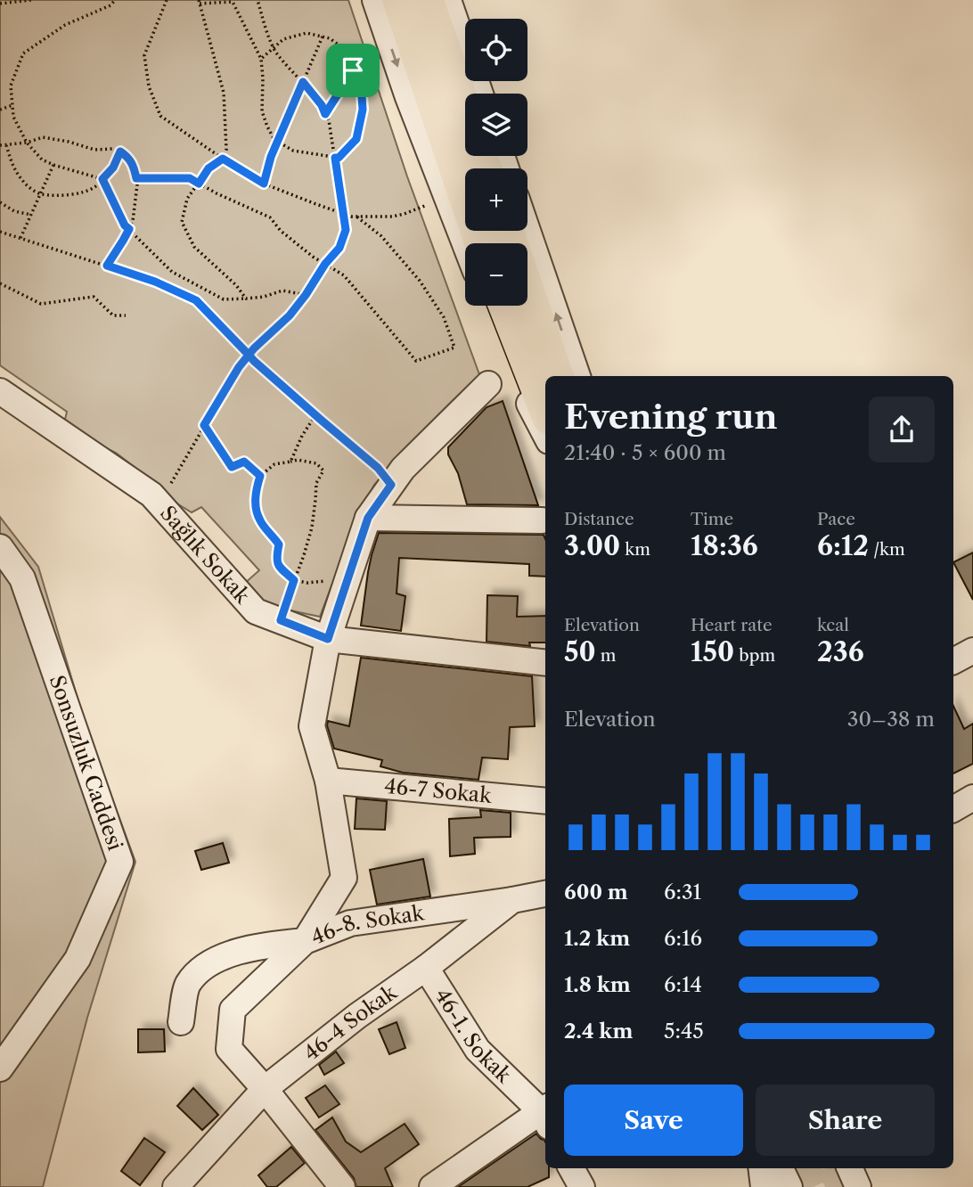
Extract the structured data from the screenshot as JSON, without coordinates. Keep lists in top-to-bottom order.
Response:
{
  "streets": {
    "street": [
      "Sağlık Sokak",
      "Sonsuzluk Caddesi",
      "46-7 Sokak",
      "46-8. Sokak",
      "46-4 Sokak",
      "46-1. Sokak"
    ]
  },
  "crossings": [
    ["46-8. Sokak", "46-4 Sokak"],
    ["46-4 Sokak", "46-1. Sokak"]
  ],
  "page": {
    "map_buttons": ["+", "−"],
    "heading": ["Evening run", "21:40 · 5 × 600 m"],
    "stats": [
      ["Distance", "3.00 km"],
      ["Time", "18:36"],
      ["Pace", "6:12 /km"],
      ["Elevation", "50 m"],
      ["Heart rate", "150 bpm"],
      ["kcal", "236"]
    ],
    "chart": ["Elevation", "30–38 m"],
    "list": [
      {
        "name": "600 m",
        "note": "6:31"
      },
      {
        "name": "1.2 km",
        "note": "6:16"
      },
      {
        "name": "1.8 km",
        "note": "6:14"
      },
      {
        "name": "2.4 km",
        "note": "5:45"
      }
    ],
    "buttons": ["Save", "Share"]
  }
}
